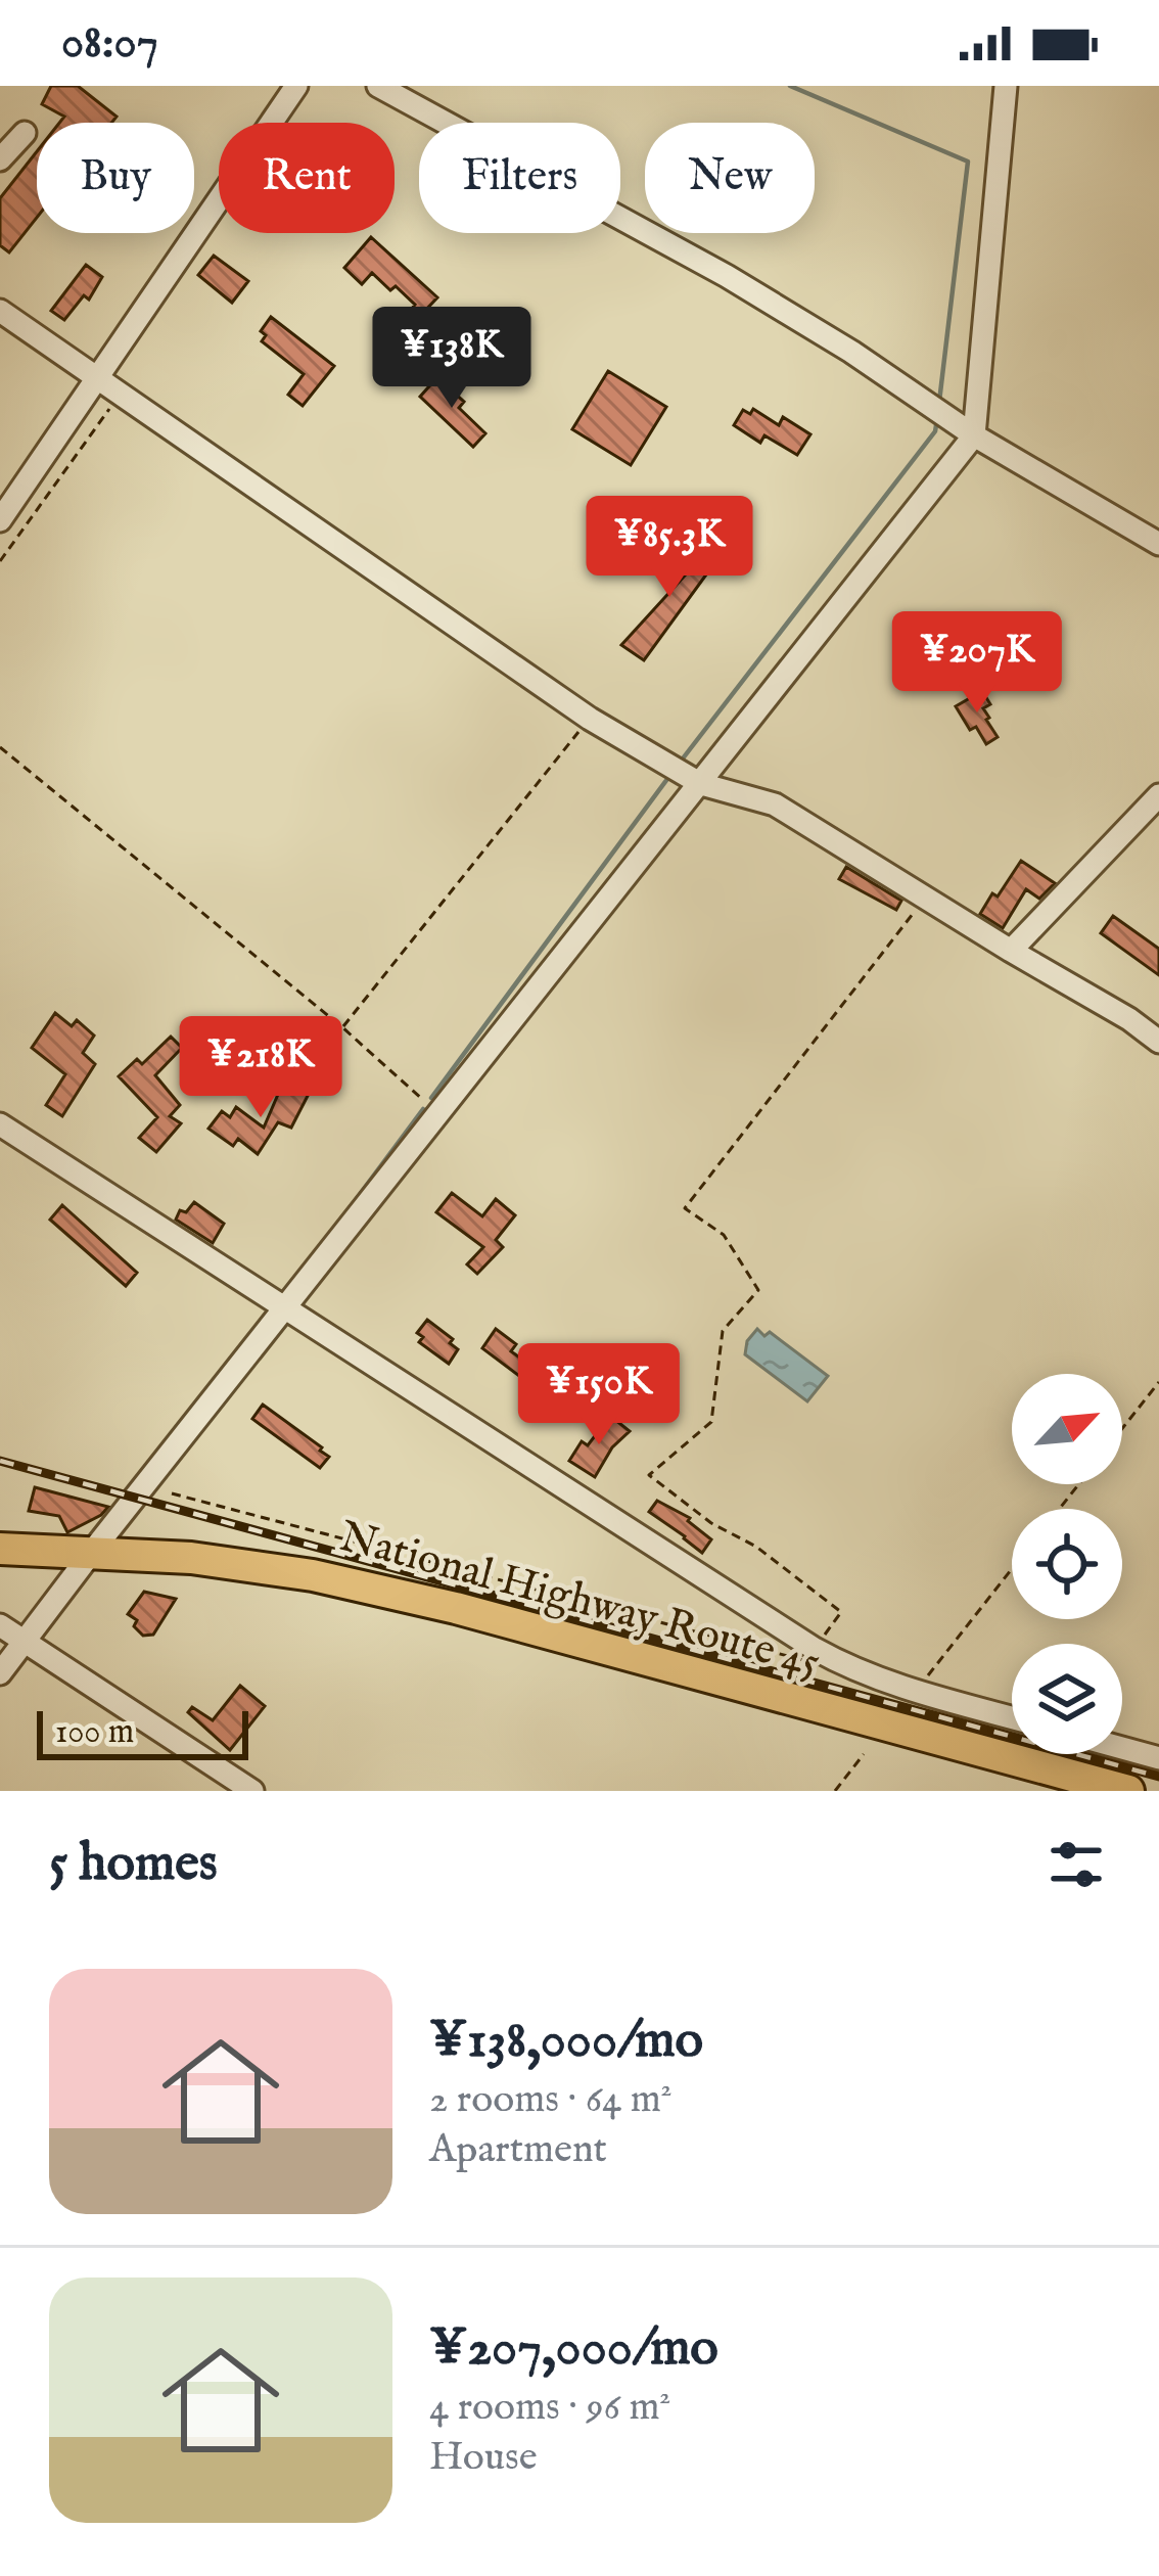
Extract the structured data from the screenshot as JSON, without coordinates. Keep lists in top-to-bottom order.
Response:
{
  "streets": {
    "highway": ["National Highway Route 45"]
  },
  "scale_bar": "100 m",
  "north": "top right",
  "page": {
    "status": "08:07",
    "chip": [
      "Buy",
      "Rent",
      "Filters",
      "New"
    ],
    "price": [
      "¥138K",
      "¥85.3K",
      "¥207K",
      "¥218K",
      "¥150K"
    ],
    "scale": "100 m",
    "heading": "5 homes",
    "list": [
      {
        "name": "¥138,000/mo",
        "note": "2 rooms · 64 m² · Apartment"
      },
      {
        "name": "¥207,000/mo",
        "note": "4 rooms · 96 m² · House"
      }
    ]
  }
}
